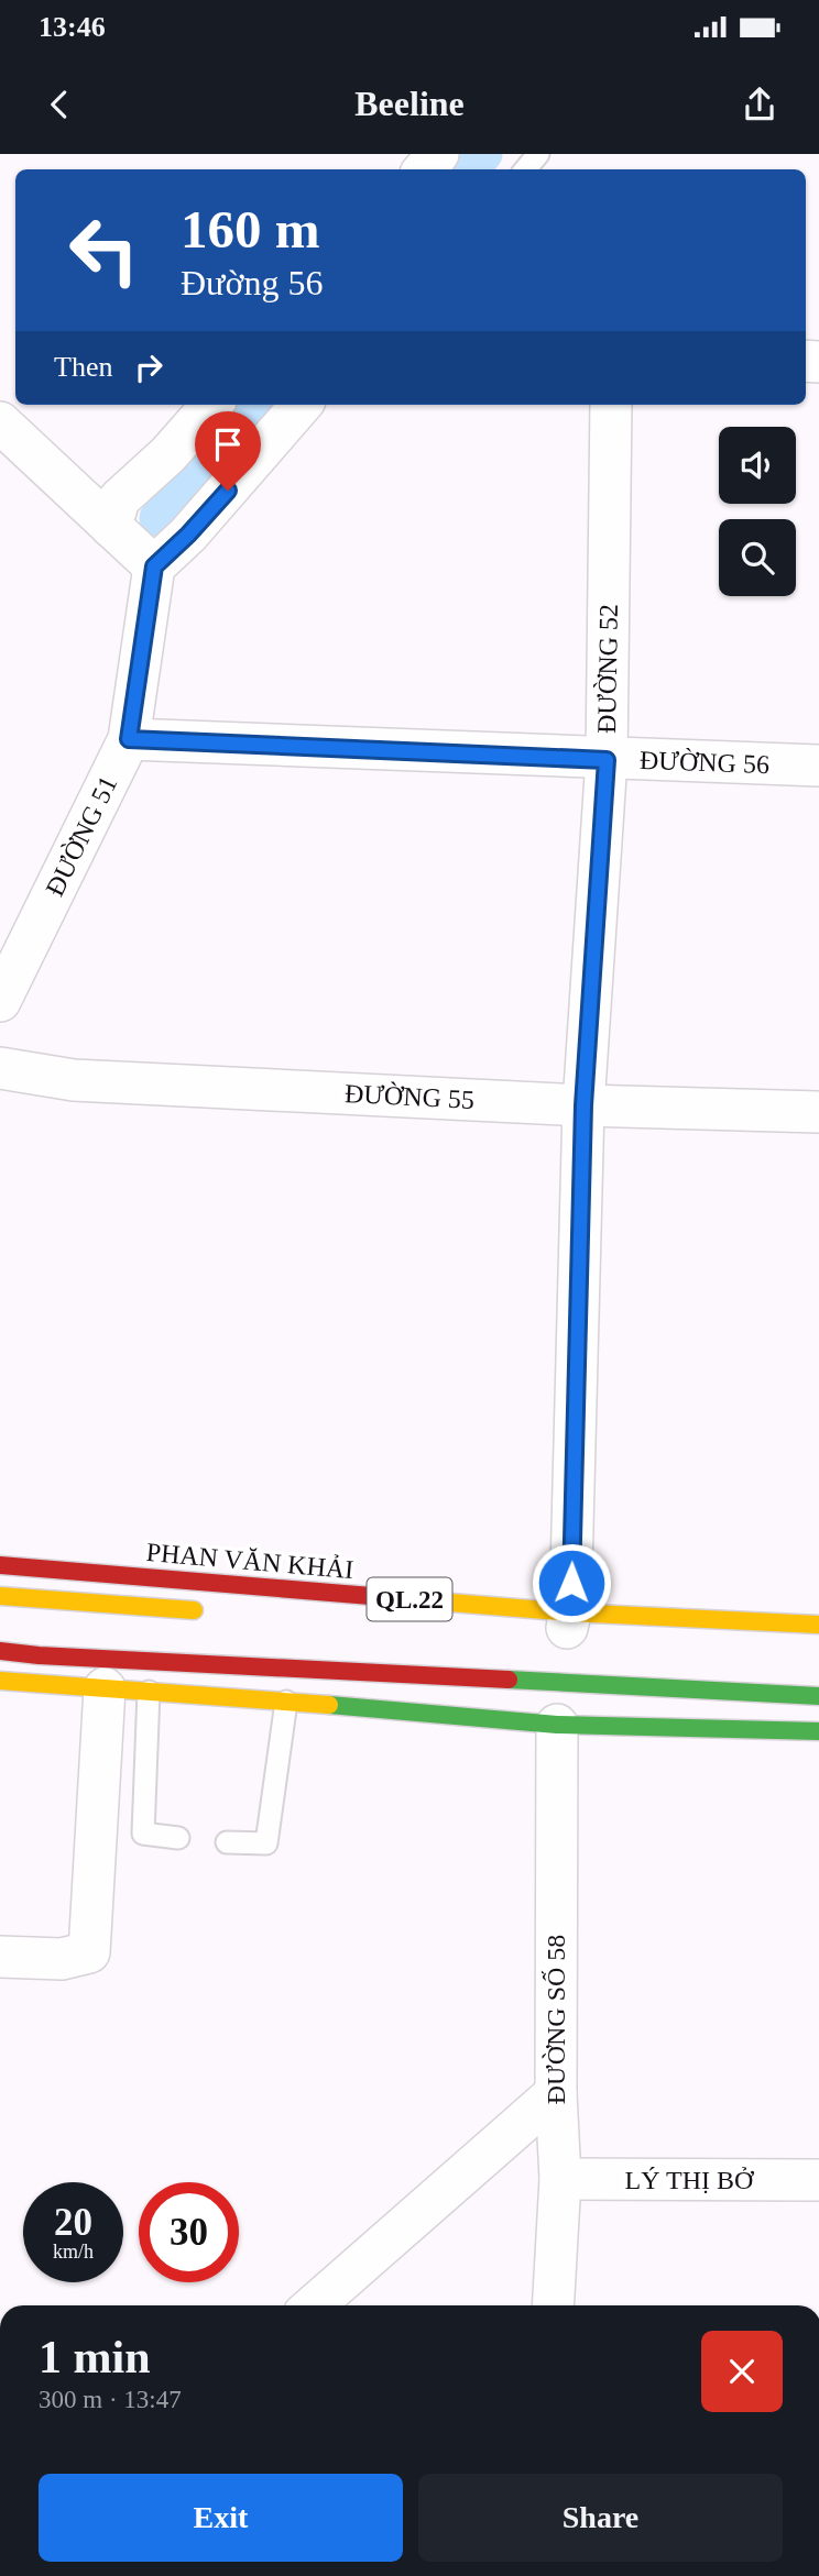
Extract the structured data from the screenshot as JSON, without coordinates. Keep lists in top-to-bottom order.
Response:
{
  "streets": {
    "highway": ["PHAN VĂN KHẢI", "QL.22"],
    "street": [
      "ĐƯỜNG 52",
      "ĐƯỜNG 56",
      "ĐƯỜNG 51",
      "ĐƯỜNG 55",
      "ĐƯỜNG SỐ 58",
      "LÝ THỊ BỞ"
    ]
  },
  "crossings": [
    ["ĐƯỜNG 52", "ĐƯỜNG 56"],
    ["ĐƯỜNG 52", "ĐƯỜNG 55"],
    ["ĐƯỜNG 52", "PHAN VĂN KHẢI"],
    ["ĐƯỜNG 56", "ĐƯỜNG 51"],
    ["ĐƯỜNG SỐ 58", "LÝ THỊ BỞ"]
  ],
  "page": {
    "status": "13:46",
    "header": "Beeline",
    "turn": ["160 m", "Đường 56"],
    "then": "Then",
    "speed": "20 km/h",
    "limit": "30",
    "heading": ["1 min", "300 m · 13:47"],
    "buttons": ["Exit", "Share"]
  }
}
